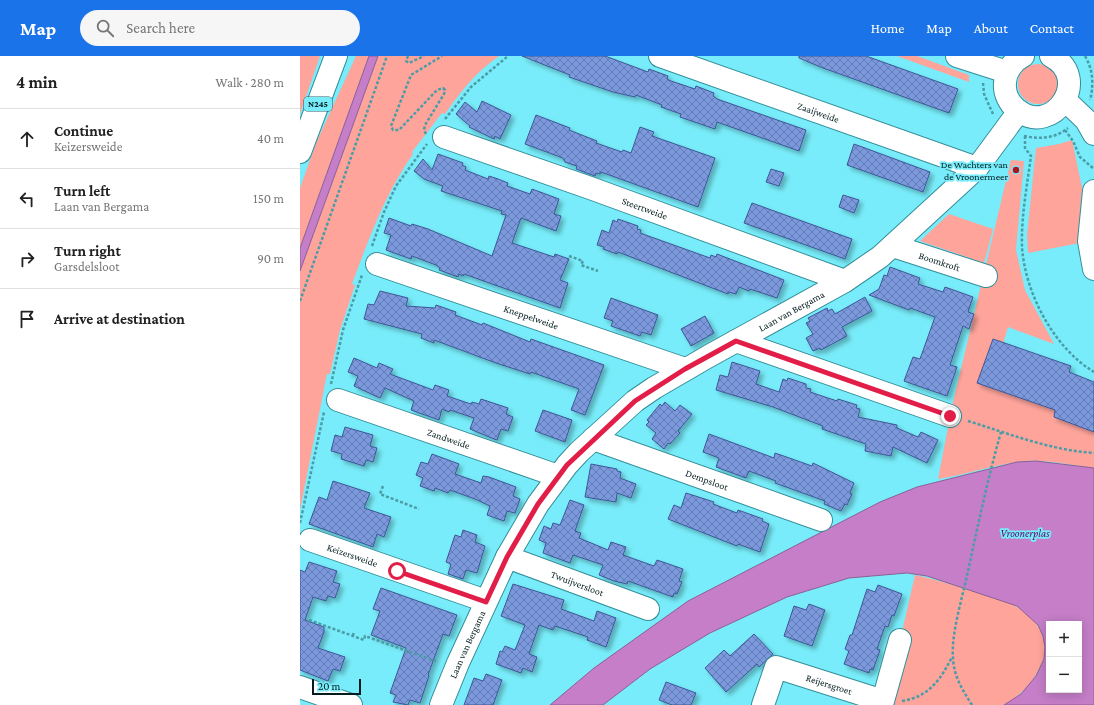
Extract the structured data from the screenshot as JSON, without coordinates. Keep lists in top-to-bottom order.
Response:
{
  "streets": {
    "street": [
      "N245",
      "Zaaijweide",
      "Steertweide",
      "Boomkroft",
      "Laan van Bergama",
      "Kneppelweide",
      "Zandweide",
      "Dempsloot",
      "Keizersweide",
      "Twuijversloot",
      "Reijersgroet"
    ]
  },
  "crossings": [
    ["Zaaijweide", "Laan van Bergama"],
    ["Steertweide", "Laan van Bergama"],
    ["Boomkroft", "Laan van Bergama"],
    ["Laan van Bergama", "Kneppelweide"],
    ["Laan van Bergama", "Zandweide"],
    ["Laan van Bergama", "Dempsloot"],
    ["Laan van Bergama", "Keizersweide"],
    ["Laan van Bergama", "Twuijversloot"]
  ],
  "water": ["Vroonerplas"],
  "places": ["De Wachters van de Vroonermeer"],
  "scale_bar": "20 m",
  "page": {
    "header": "Map",
    "search": "Search here",
    "nav": [
      "Home",
      "Map",
      "About",
      "Contact"
    ],
    "heading": ["4 min", "Walk · 280 m"],
    "list": [
      ["Continue", "Keizersweide", "40 m"],
      ["Turn left", "Laan van Bergama", "150 m"],
      ["Turn right", "Garsdelsloot", "90 m"],
      "Arrive at destination"
    ],
    "map_buttons": ["+", "−"],
    "scale": "20 m"
  }
}
